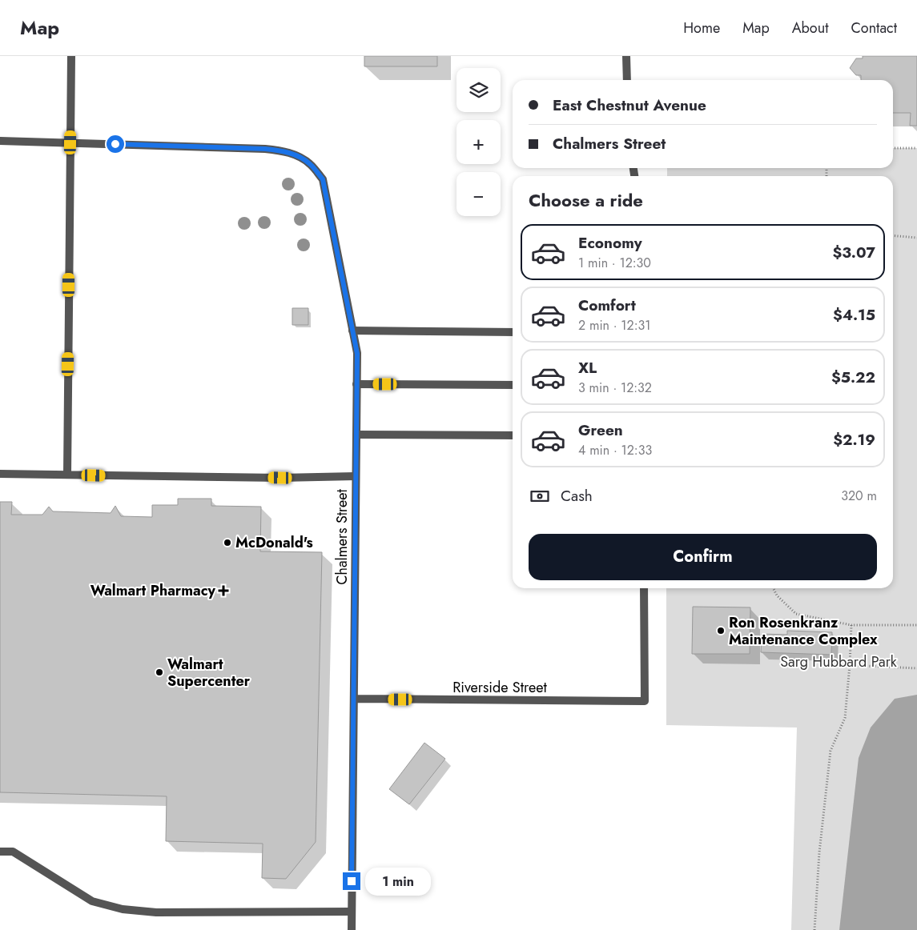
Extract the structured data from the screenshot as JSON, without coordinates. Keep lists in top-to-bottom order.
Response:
{
  "streets": {
    "street": ["Chalmers Street", "Riverside Street"]
  },
  "crossings": [
    ["Chalmers Street", "Riverside Street"]
  ],
  "parks": ["Sarg Hubbard Park"],
  "places": {
    "other": ["McDonald's", "Ron Rosenkranz Maintenance Complex", "Walmart Supercenter"],
    "health": ["Walmart Pharmacy"]
  },
  "page": {
    "header": "Map",
    "nav": [
      "Home",
      "Map",
      "About",
      "Contact"
    ],
    "map_buttons": ["+", "−"],
    "banner": ["East Chestnut Avenue", "Chalmers Street"],
    "heading": "Choose a ride",
    "list": [
      {
        "name": "Economy",
        "note": "1 min · 12:30",
        "value": "$3.07"
      },
      {
        "name": "Comfort",
        "note": "2 min · 12:31",
        "value": "$4.15"
      },
      {
        "name": "XL",
        "note": "3 min · 12:32",
        "value": "$5.22"
      },
      {
        "name": "Green",
        "note": "4 min · 12:33",
        "value": "$2.19"
      }
    ],
    "pay": ["Cash", "320 m"],
    "buttons": "Confirm",
    "bubble": "1 min"
  }
}
